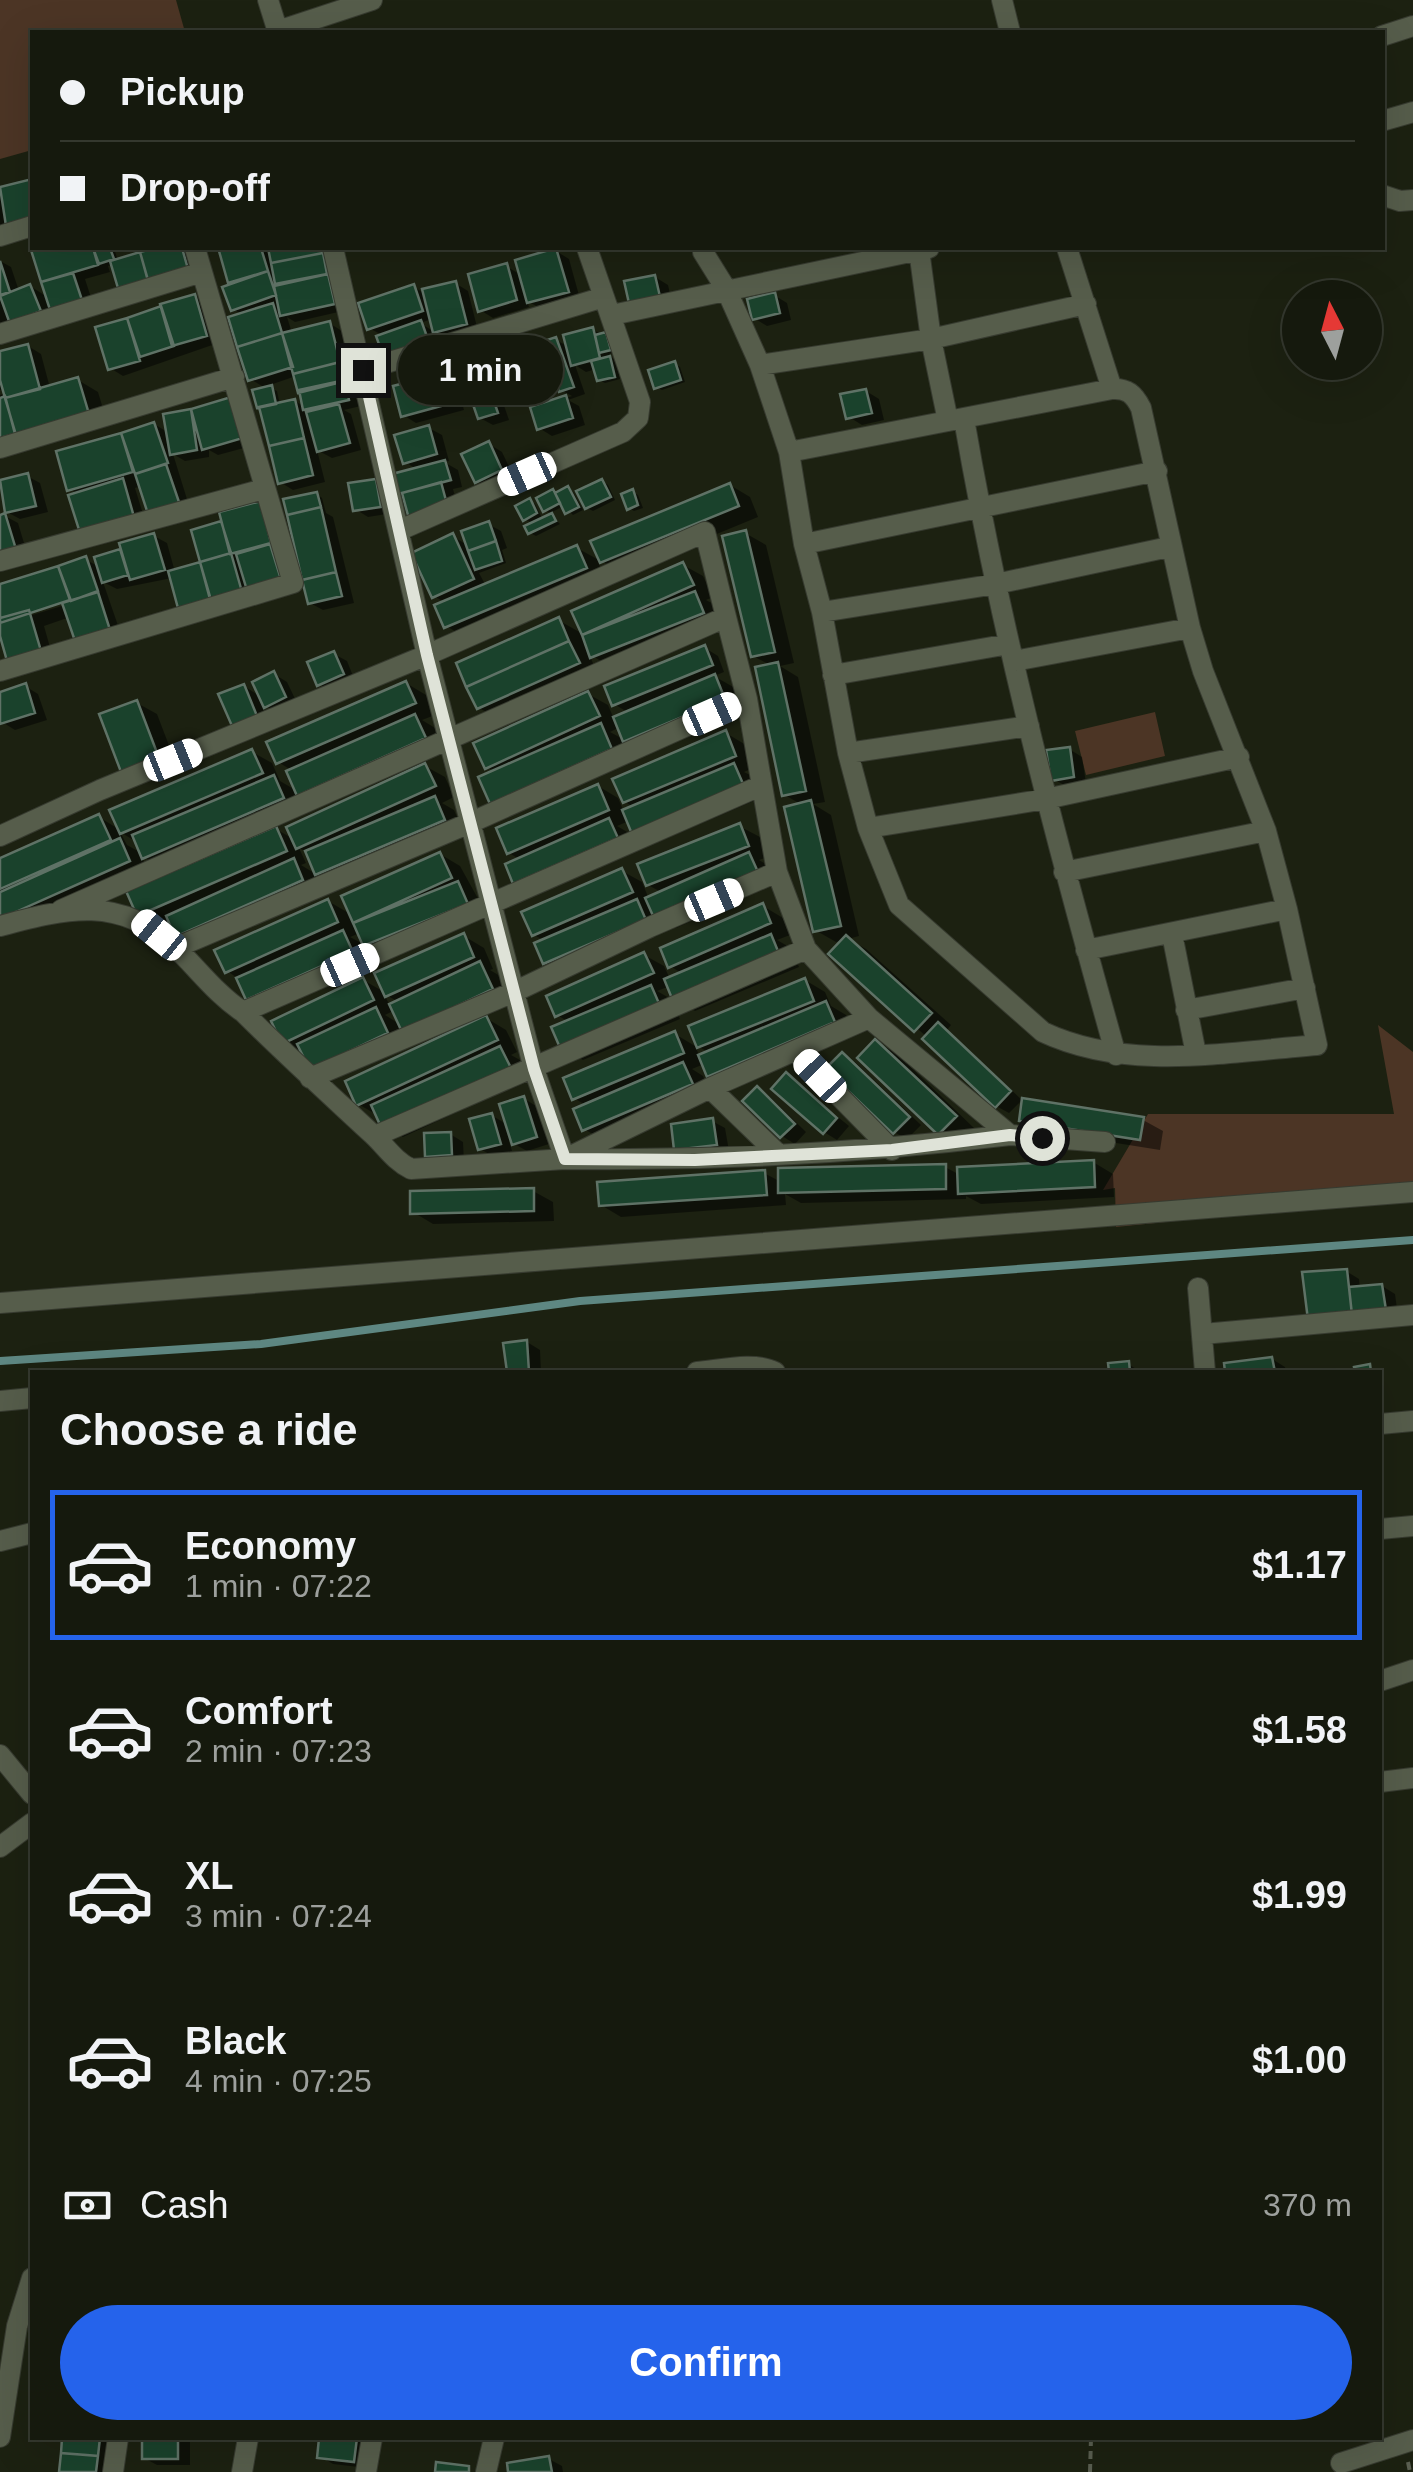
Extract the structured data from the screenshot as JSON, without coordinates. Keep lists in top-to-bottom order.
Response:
{
  "north": "top",
  "page": {
    "banner": ["Pickup", "Drop-off"],
    "bubble": "1 min",
    "heading": "Choose a ride",
    "list": [
      {
        "name": "Economy",
        "note": "1 min · 07:22",
        "value": "$1.17"
      },
      {
        "name": "Comfort",
        "note": "2 min · 07:23",
        "value": "$1.58"
      },
      {
        "name": "XL",
        "note": "3 min · 07:24",
        "value": "$1.99"
      },
      {
        "name": "Black",
        "note": "4 min · 07:25",
        "value": "$1.00"
      }
    ],
    "pay": ["Cash", "370 m"],
    "buttons": "Confirm"
  }
}
